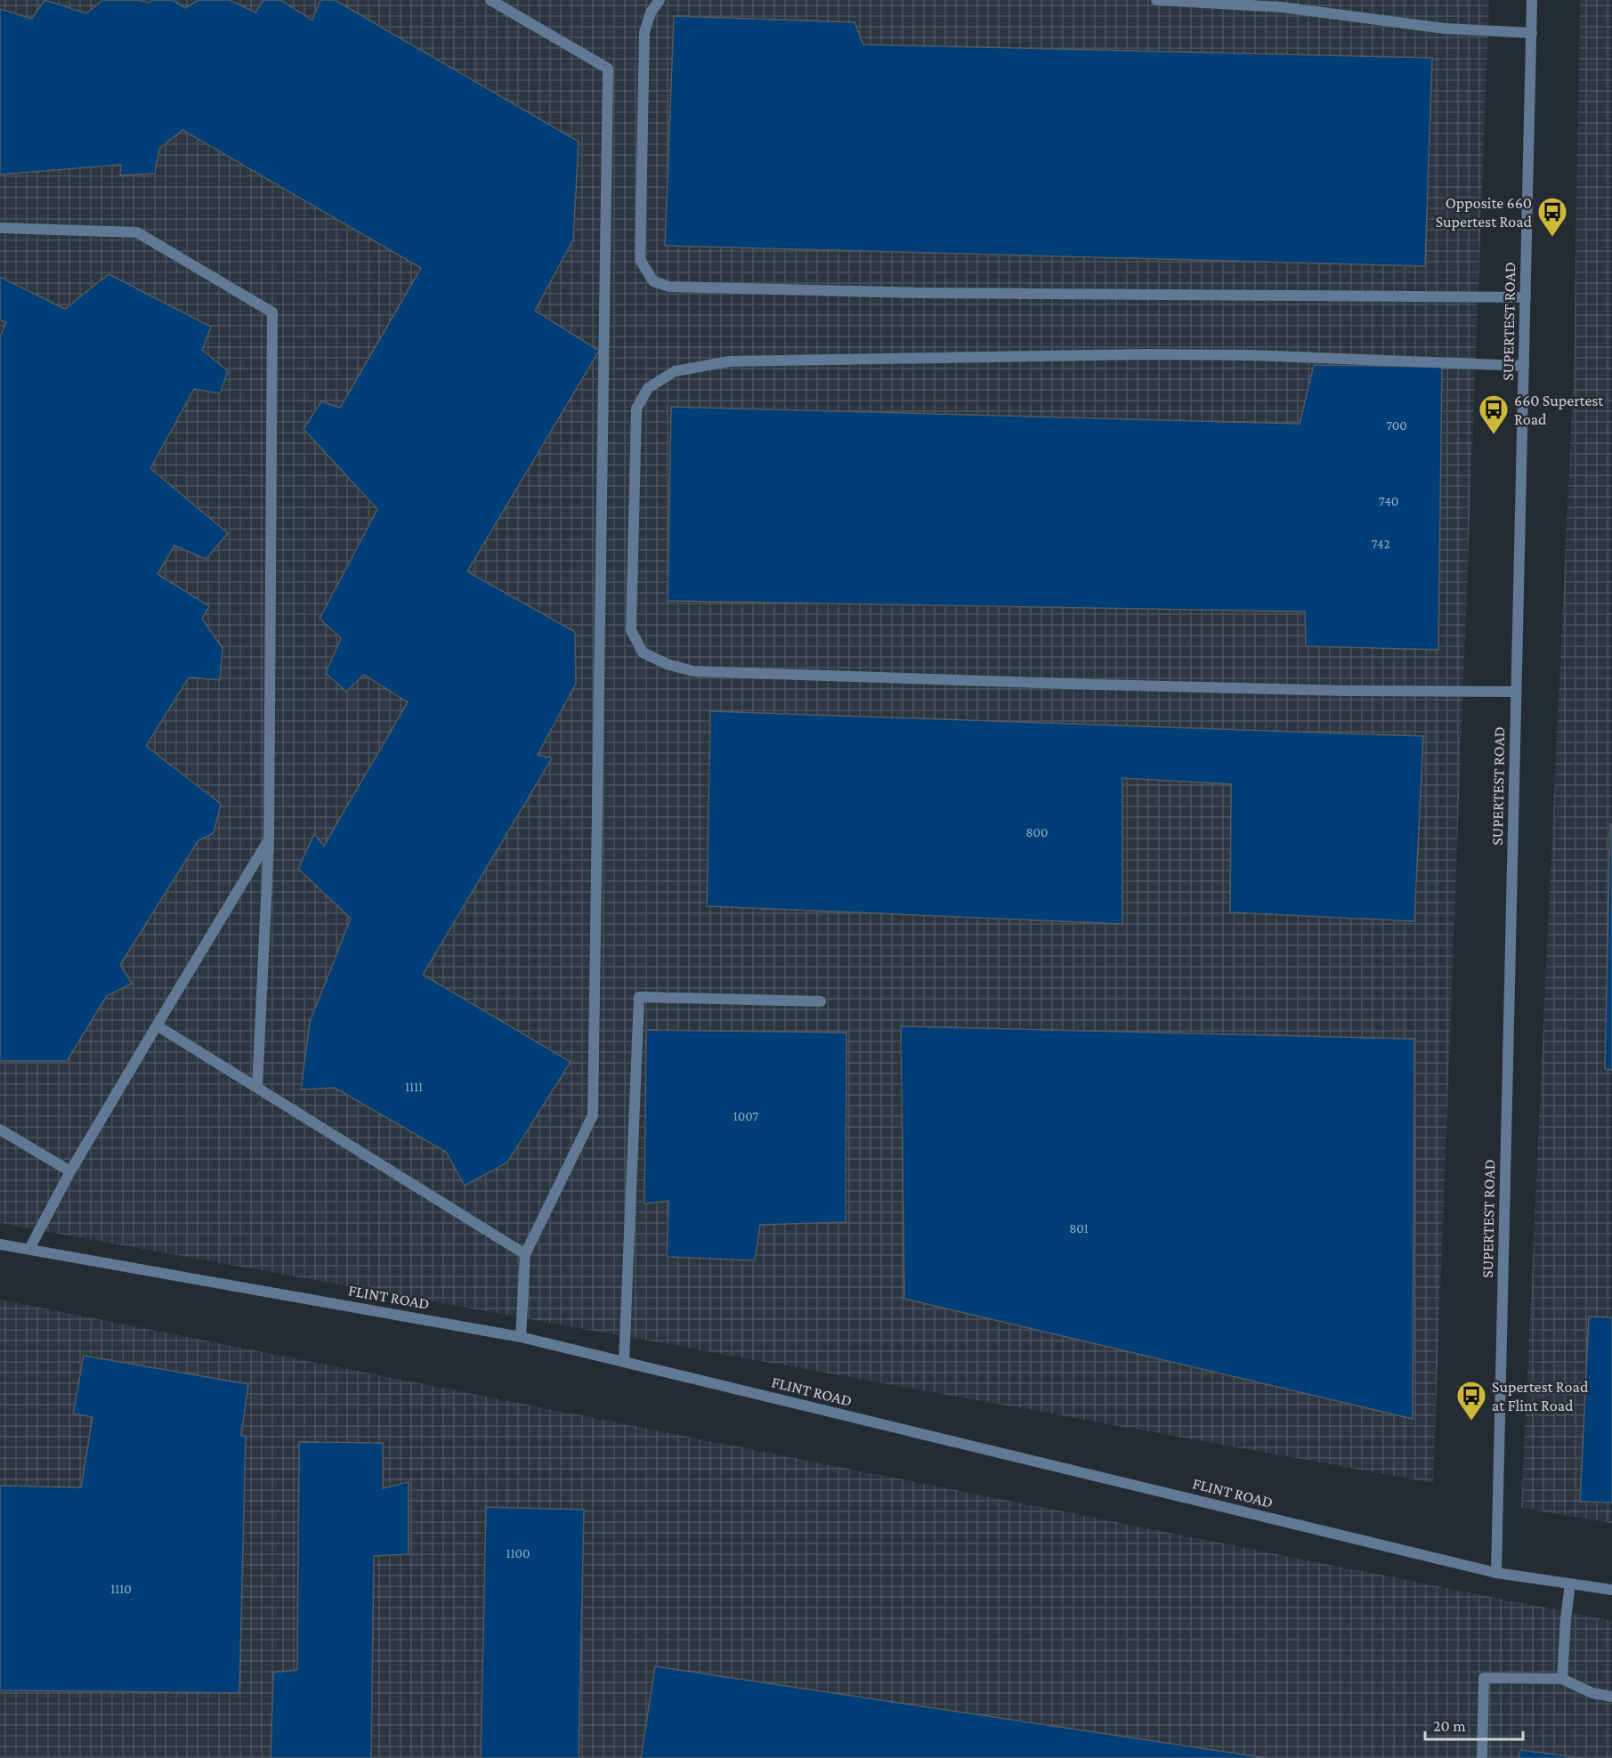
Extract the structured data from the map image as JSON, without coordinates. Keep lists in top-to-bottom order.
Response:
{
  "streets": {
    "street": ["SUPERTEST ROAD", "FLINT ROAD"]
  },
  "crossings": [
    ["SUPERTEST ROAD", "FLINT ROAD"]
  ],
  "places": {
    "bus stop": ["Opposite 660 Supertest Road", "660 Supertest Road", "Supertest Road at Flint Road"]
  },
  "house_numbers": [
    "700",
    "740",
    "742",
    "800",
    "1111",
    "1007",
    "801",
    "1100",
    "1110"
  ],
  "scale_bar": "20 m"
}
